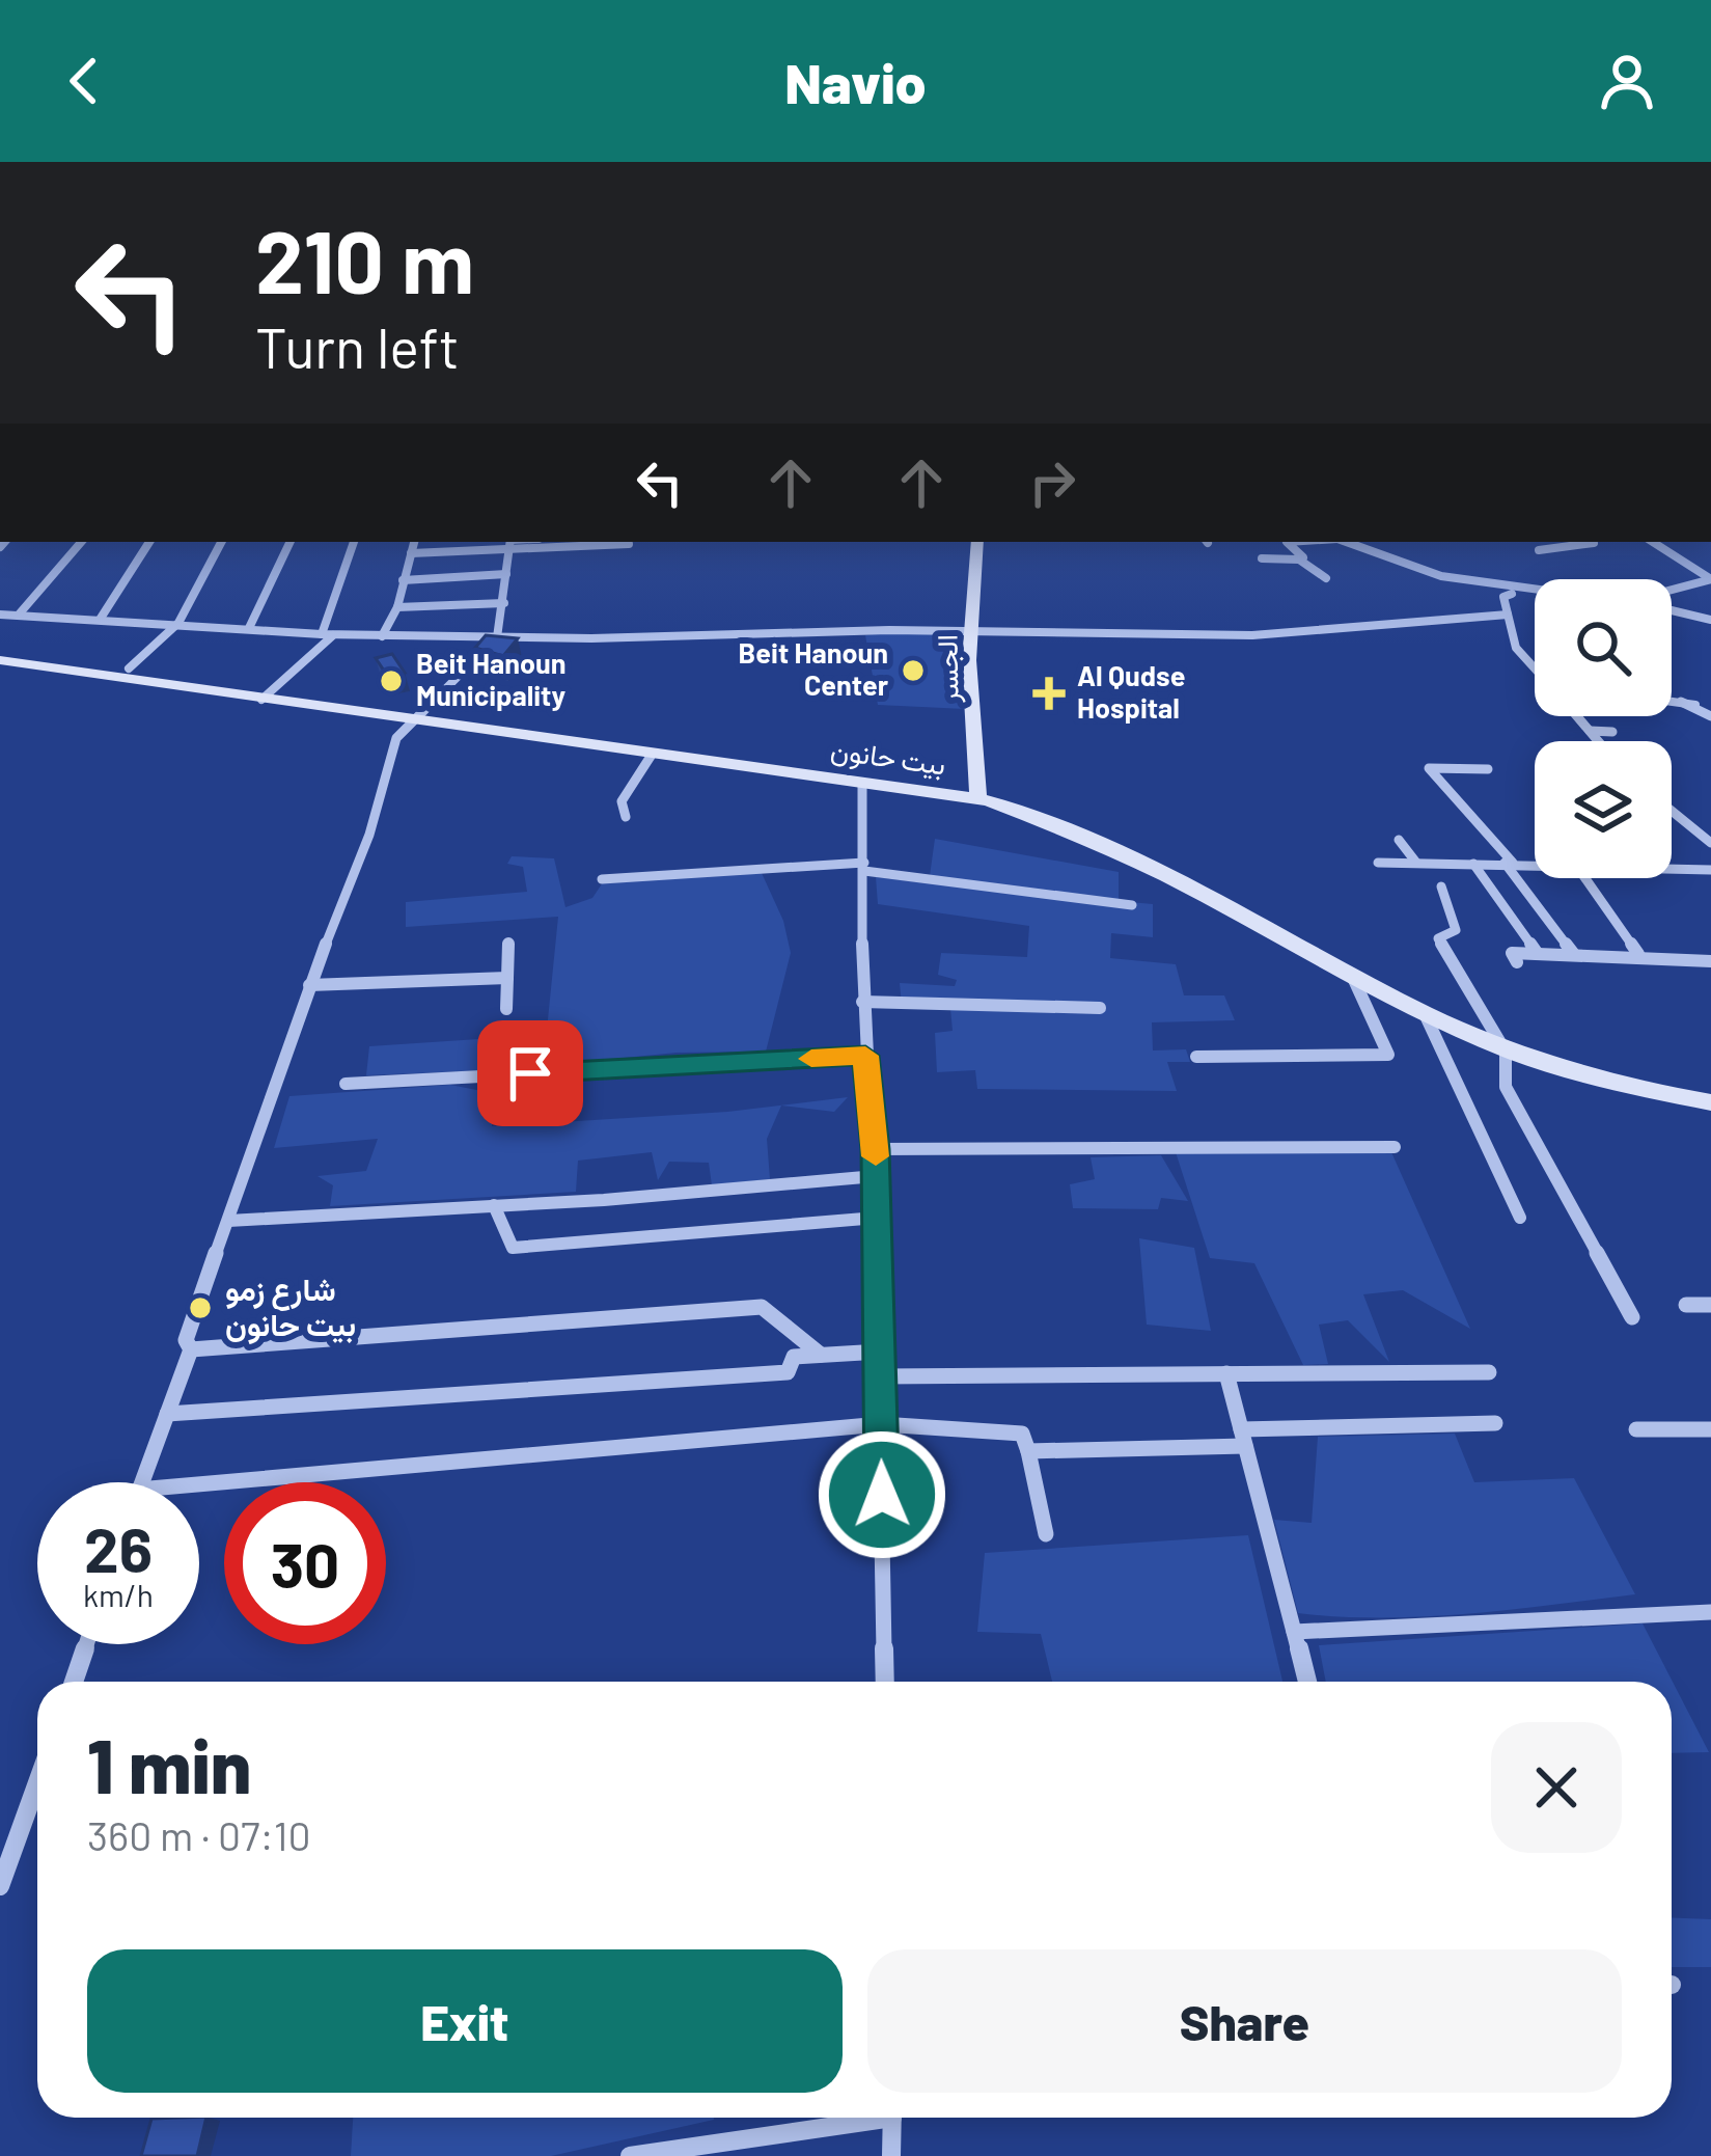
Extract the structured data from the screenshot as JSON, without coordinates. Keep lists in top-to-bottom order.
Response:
{
  "streets": {
    "main road": ["الجسر", "بيت حانون"]
  },
  "crossings": [
    ["الجسر", "بيت حانون"]
  ],
  "places": {
    "other": ["Beit Hanoun Center", "Beit Hanoun Municipality", "شارع زمو بيت حانون"],
    "health": ["Al Qudse Hospital"]
  },
  "page": {
    "header": "Navio",
    "turn": ["210 m", "Turn left"],
    "speed": "26 km/h",
    "limit": "30",
    "heading": ["1 min", "360 m · 07:10"],
    "buttons": ["Exit", "Share"]
  }
}
